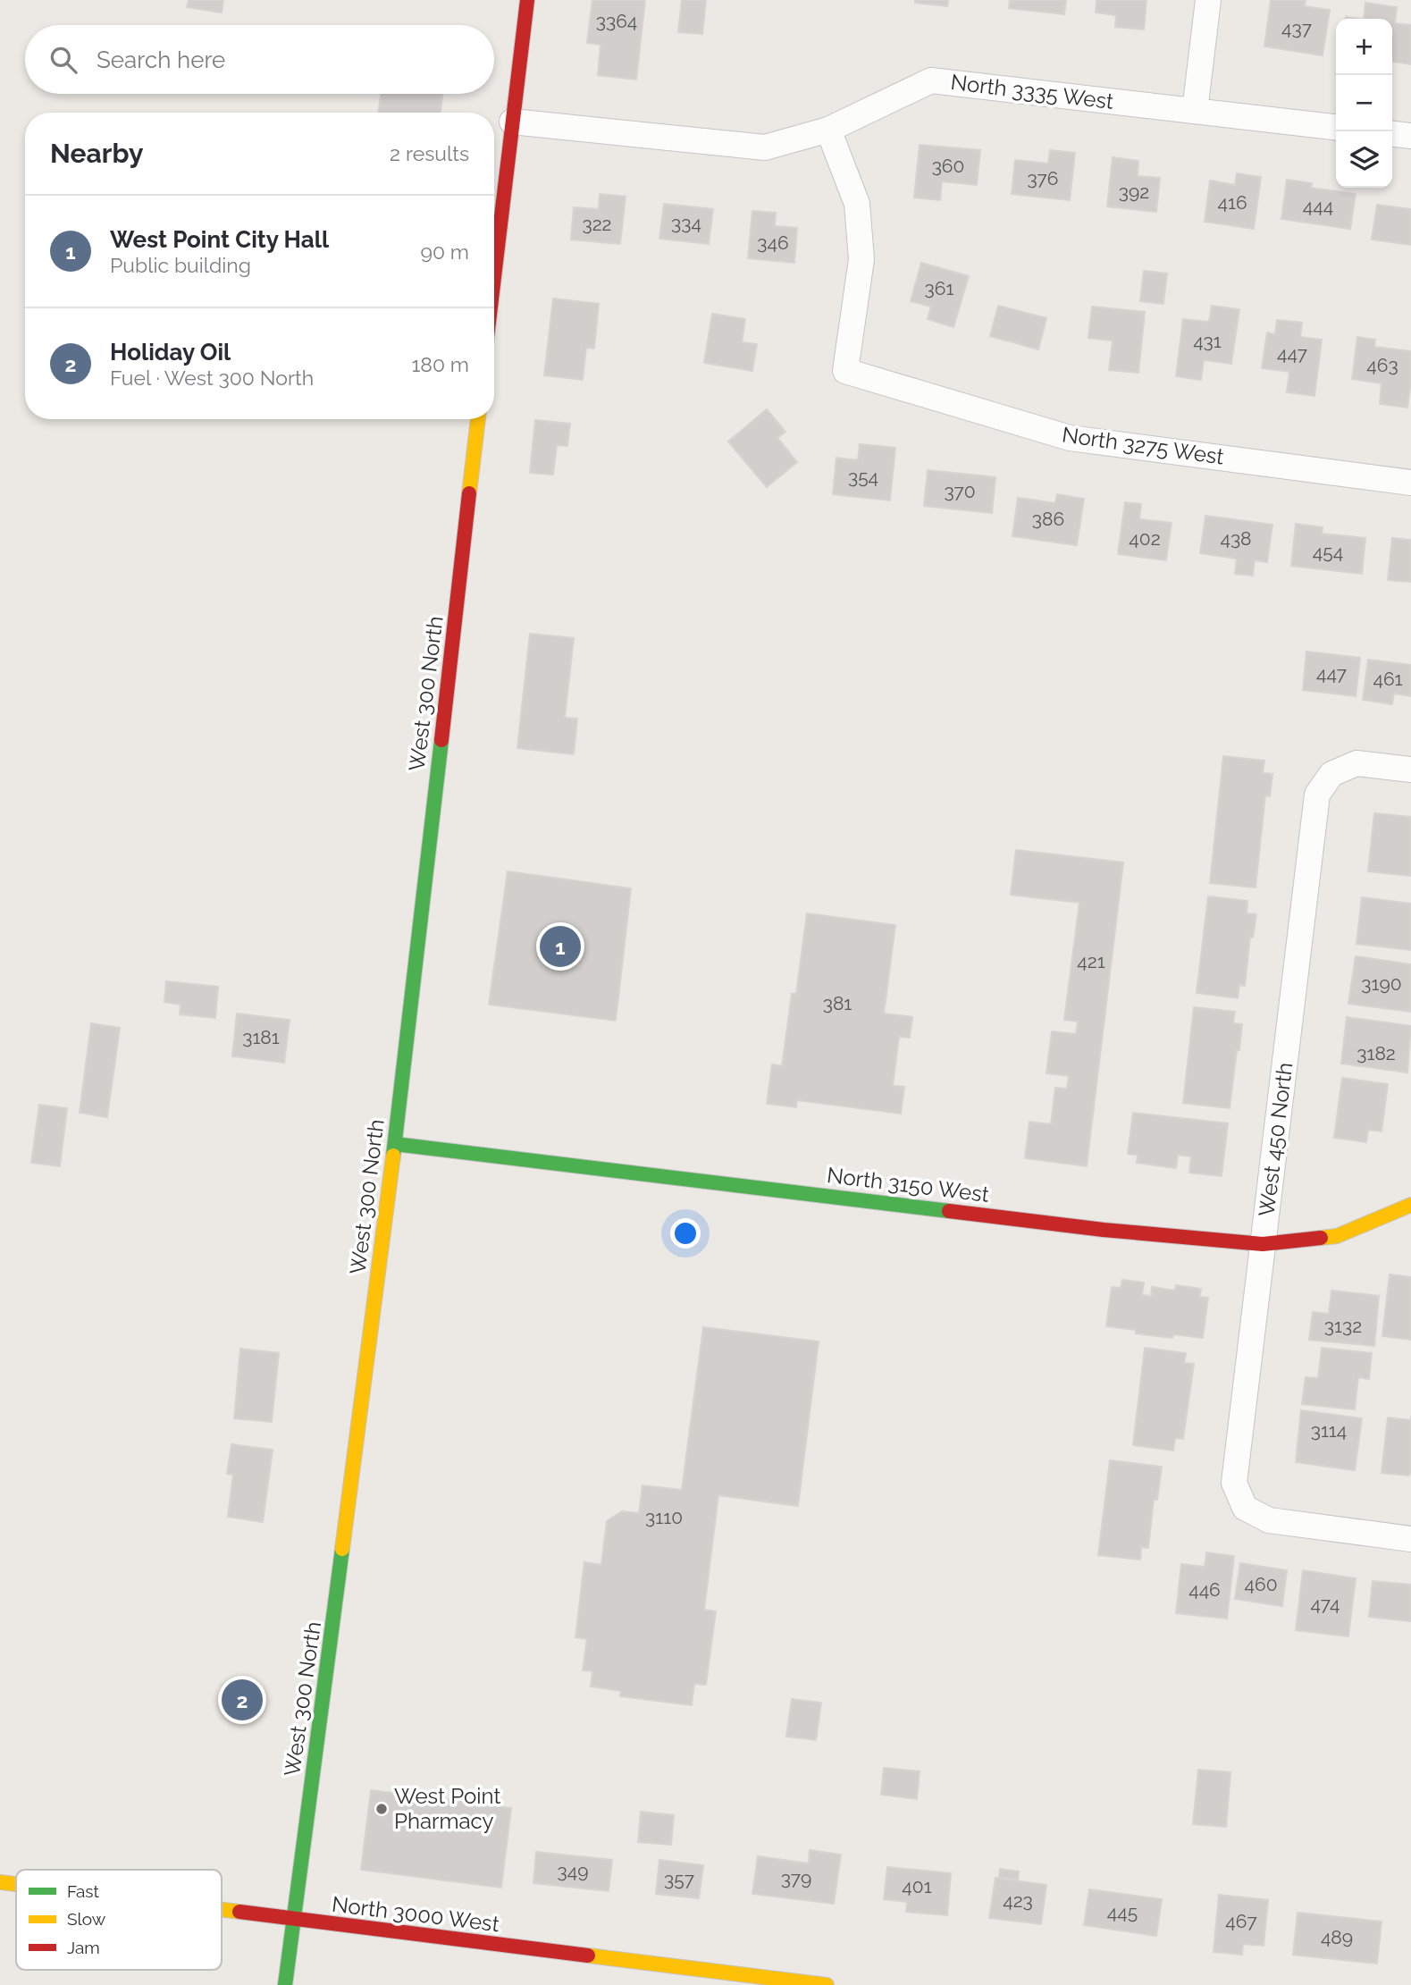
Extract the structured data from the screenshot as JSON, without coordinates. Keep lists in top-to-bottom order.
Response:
{
  "streets": {
    "main road": ["West 300 North", "North 3150 West", "North 3000 West"],
    "street": ["North 3335 West", "North 3275 West", "West 450 North"]
  },
  "crossings": [
    ["North 3335 West", "North 3275 West"],
    ["West 300 North", "North 3150 West"],
    ["West 300 North", "North 3000 West"],
    ["West 450 North", "North 3150 West"]
  ],
  "places": ["West Point Pharmacy"],
  "house_numbers": [
    "3364",
    "437",
    "360",
    "376",
    "392",
    "416",
    "444",
    "334",
    "322",
    "346",
    "361",
    "431",
    "447",
    "463",
    "354",
    "370",
    "386",
    "402",
    "438",
    "454",
    "447",
    "461",
    "421",
    "3190",
    "381",
    "3181",
    "3182",
    "3132",
    "3114",
    "3110",
    "460",
    "446",
    "474",
    "349",
    "379",
    "357",
    "401",
    "423",
    "445",
    "467",
    "489"
  ],
  "legend": ["Fast", "Slow", "Jam"],
  "page": {
    "map_buttons": ["+", "−"],
    "search": "Search here",
    "heading": ["Nearby", "2 results"],
    "list": [
      {
        "mark": "1",
        "name": "West Point City Hall",
        "note": "Public building",
        "value": "90 m"
      },
      {
        "mark": "2",
        "name": "Holiday Oil",
        "note": "Fuel · West 300 North",
        "value": "180 m"
      }
    ],
    "pins": ["1", "2"]
  }
}
